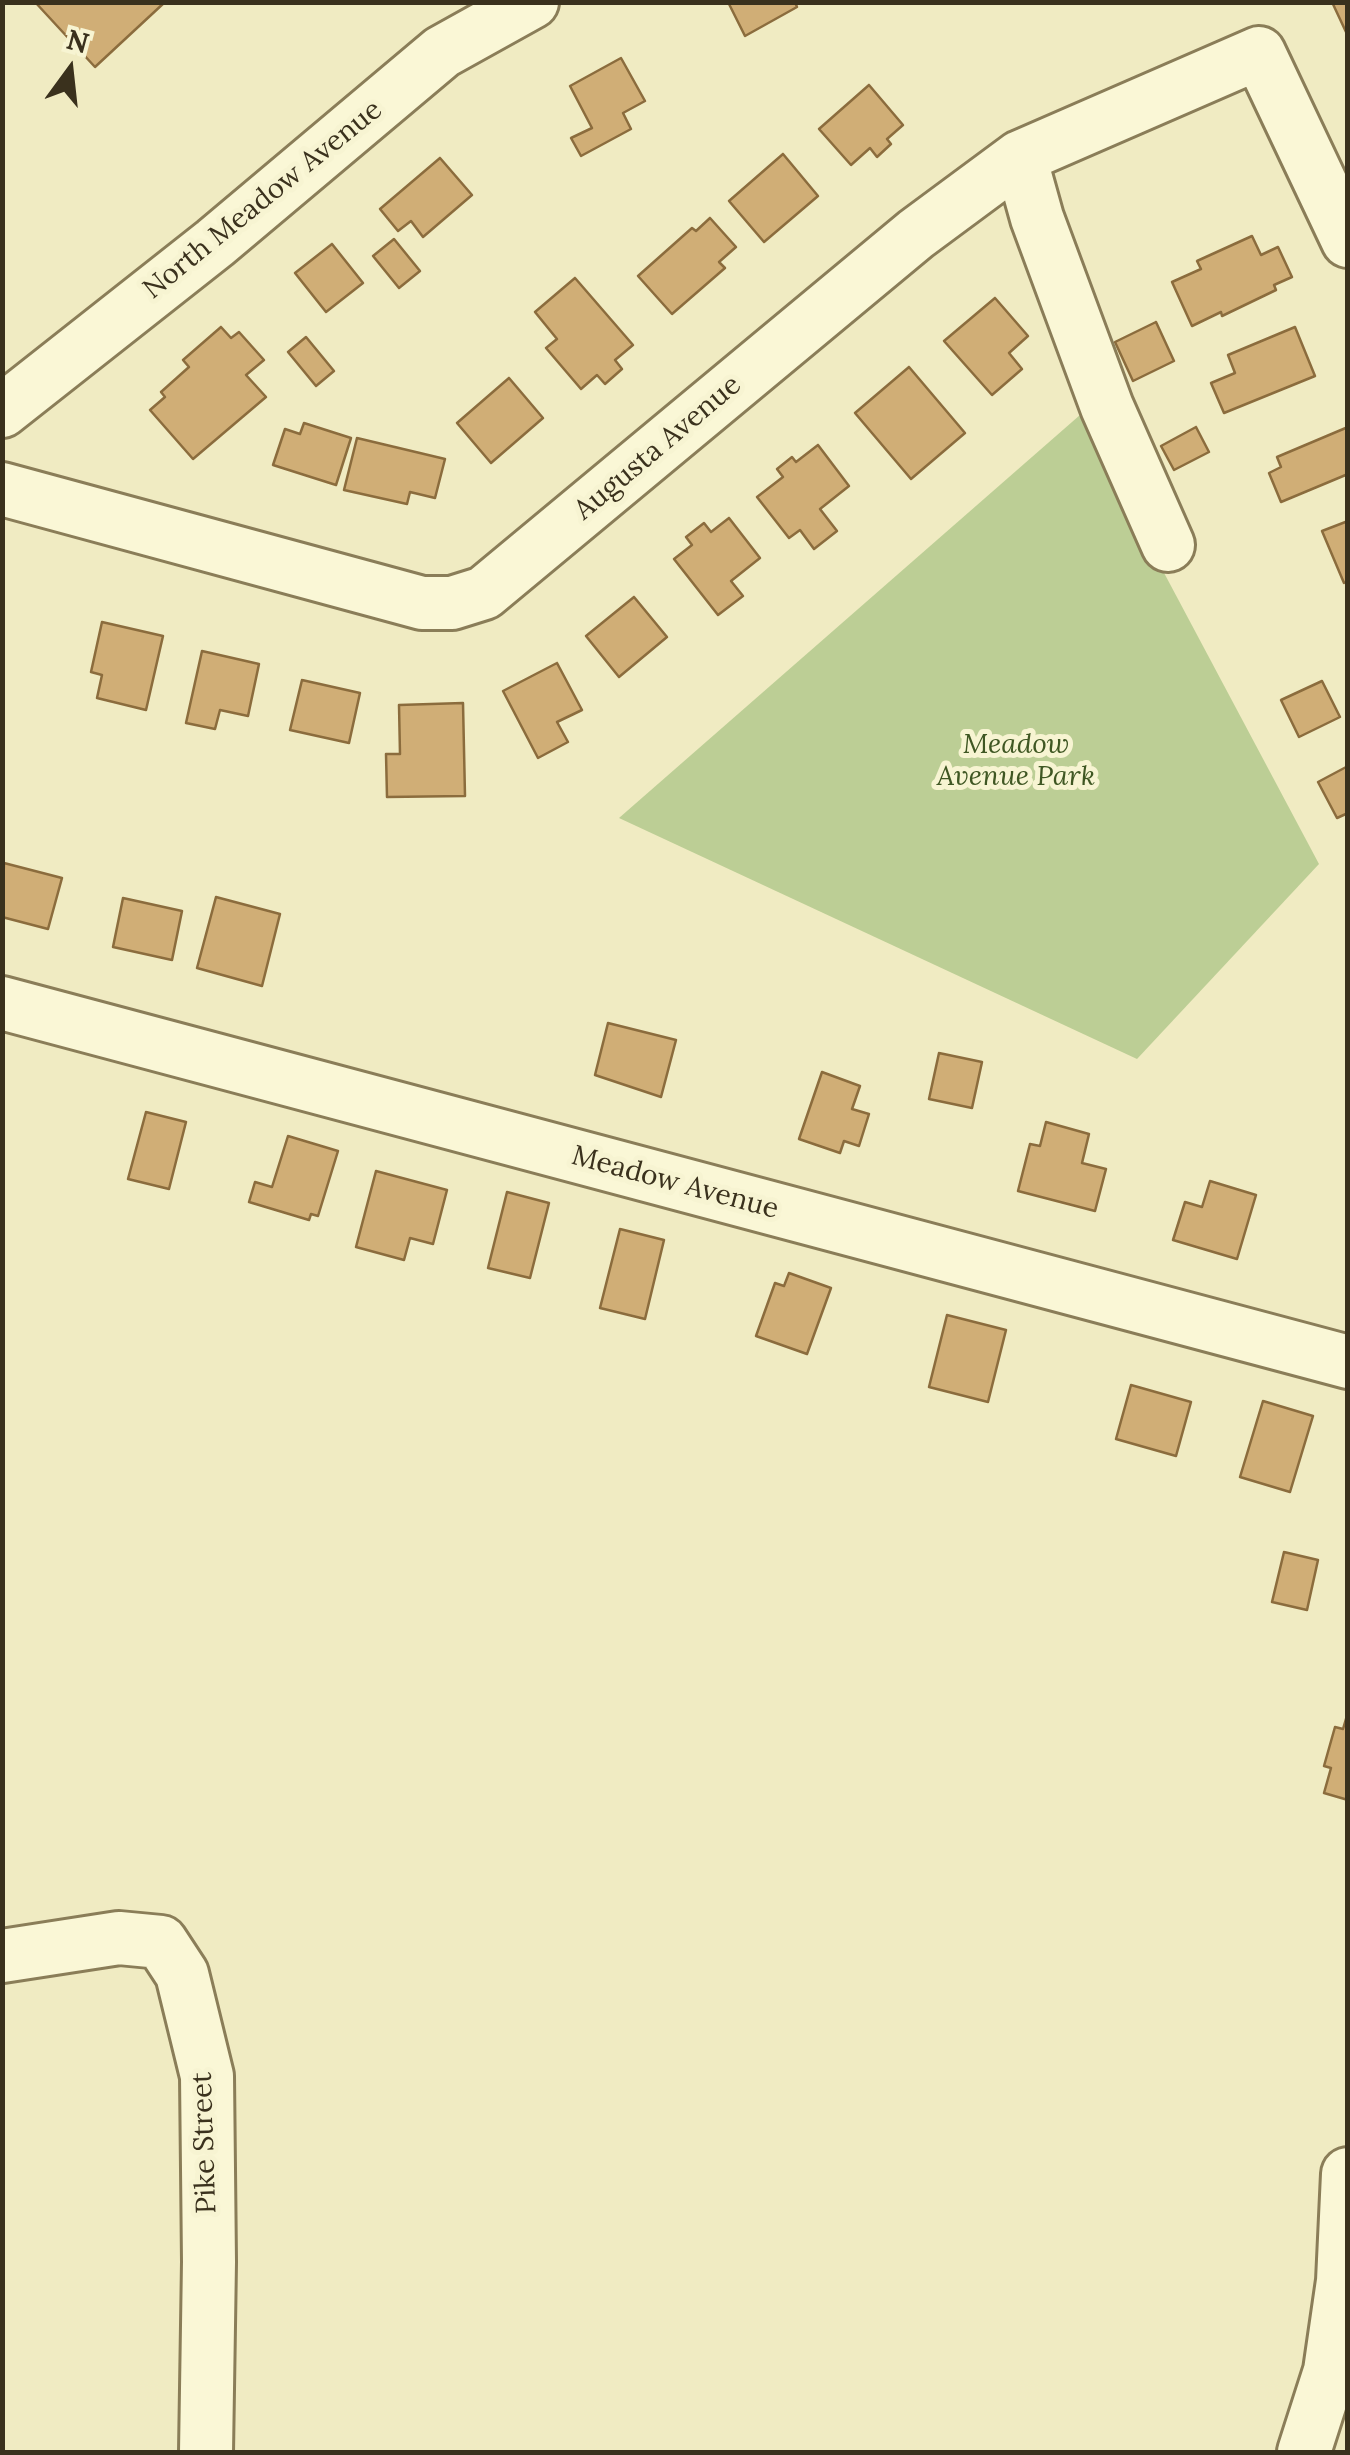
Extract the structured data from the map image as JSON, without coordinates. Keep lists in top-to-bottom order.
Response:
{
  "streets": {
    "street": [
      "North Meadow Avenue",
      "Augusta Avenue",
      "Meadow Avenue",
      "Pike Street"
    ]
  },
  "parks": ["Meadow Avenue Park"],
  "north": "top"
}
